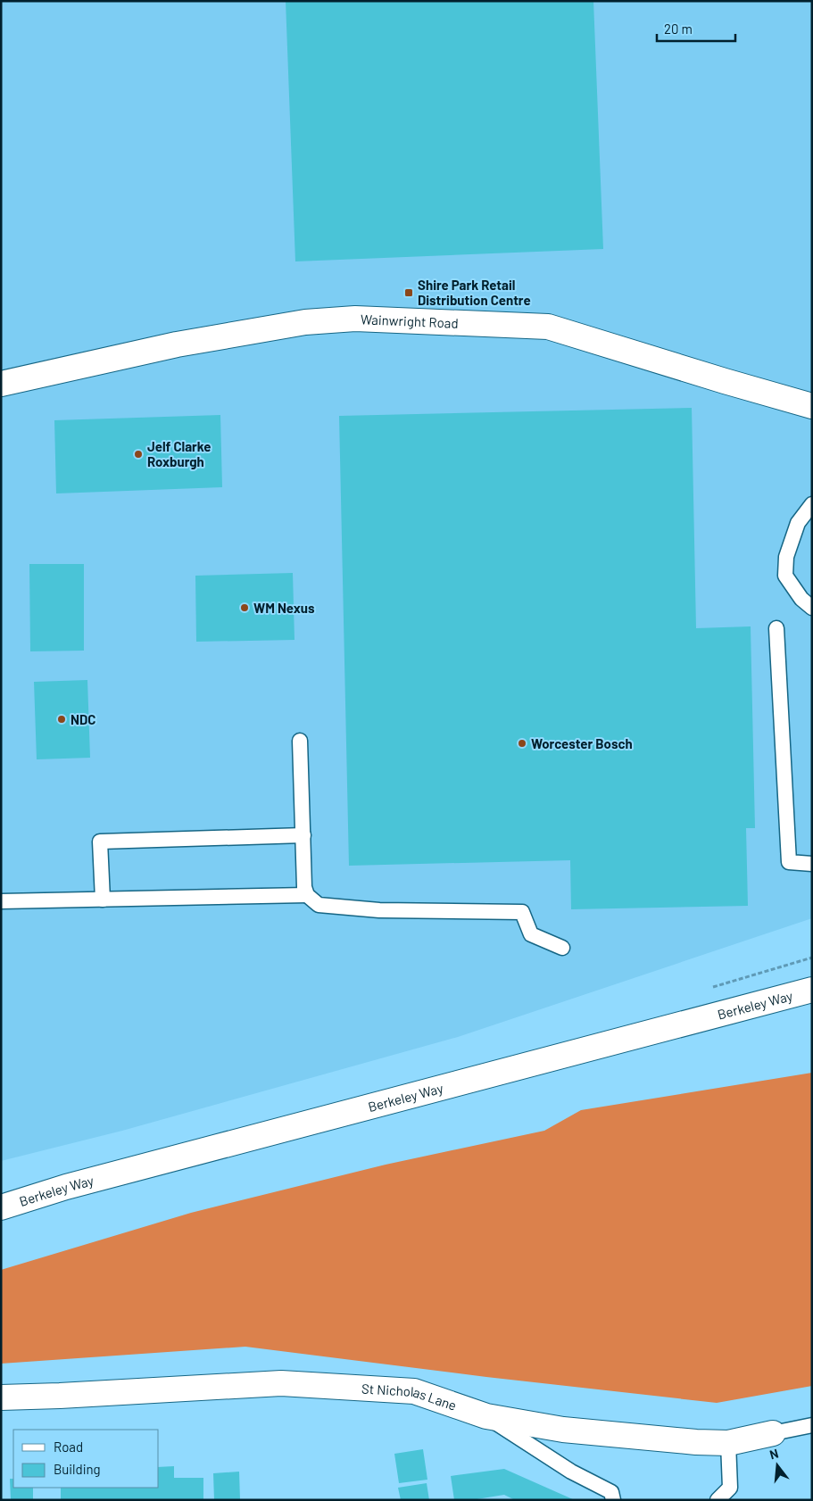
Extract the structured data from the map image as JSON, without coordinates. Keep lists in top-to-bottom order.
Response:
{
  "streets": {
    "street": ["Wainwright Road", "Berkeley Way", "St Nicholas Lane"]
  },
  "places": {
    "transit": ["Shire Park Retail Distribution Centre"],
    "other": [
      "Jelf Clarke Roxburgh",
      "WM Nexus",
      "NDC",
      "Worcester Bosch"
    ]
  },
  "legend": ["Road", "Building"],
  "scale_bar": "20 m",
  "north": "top"
}
